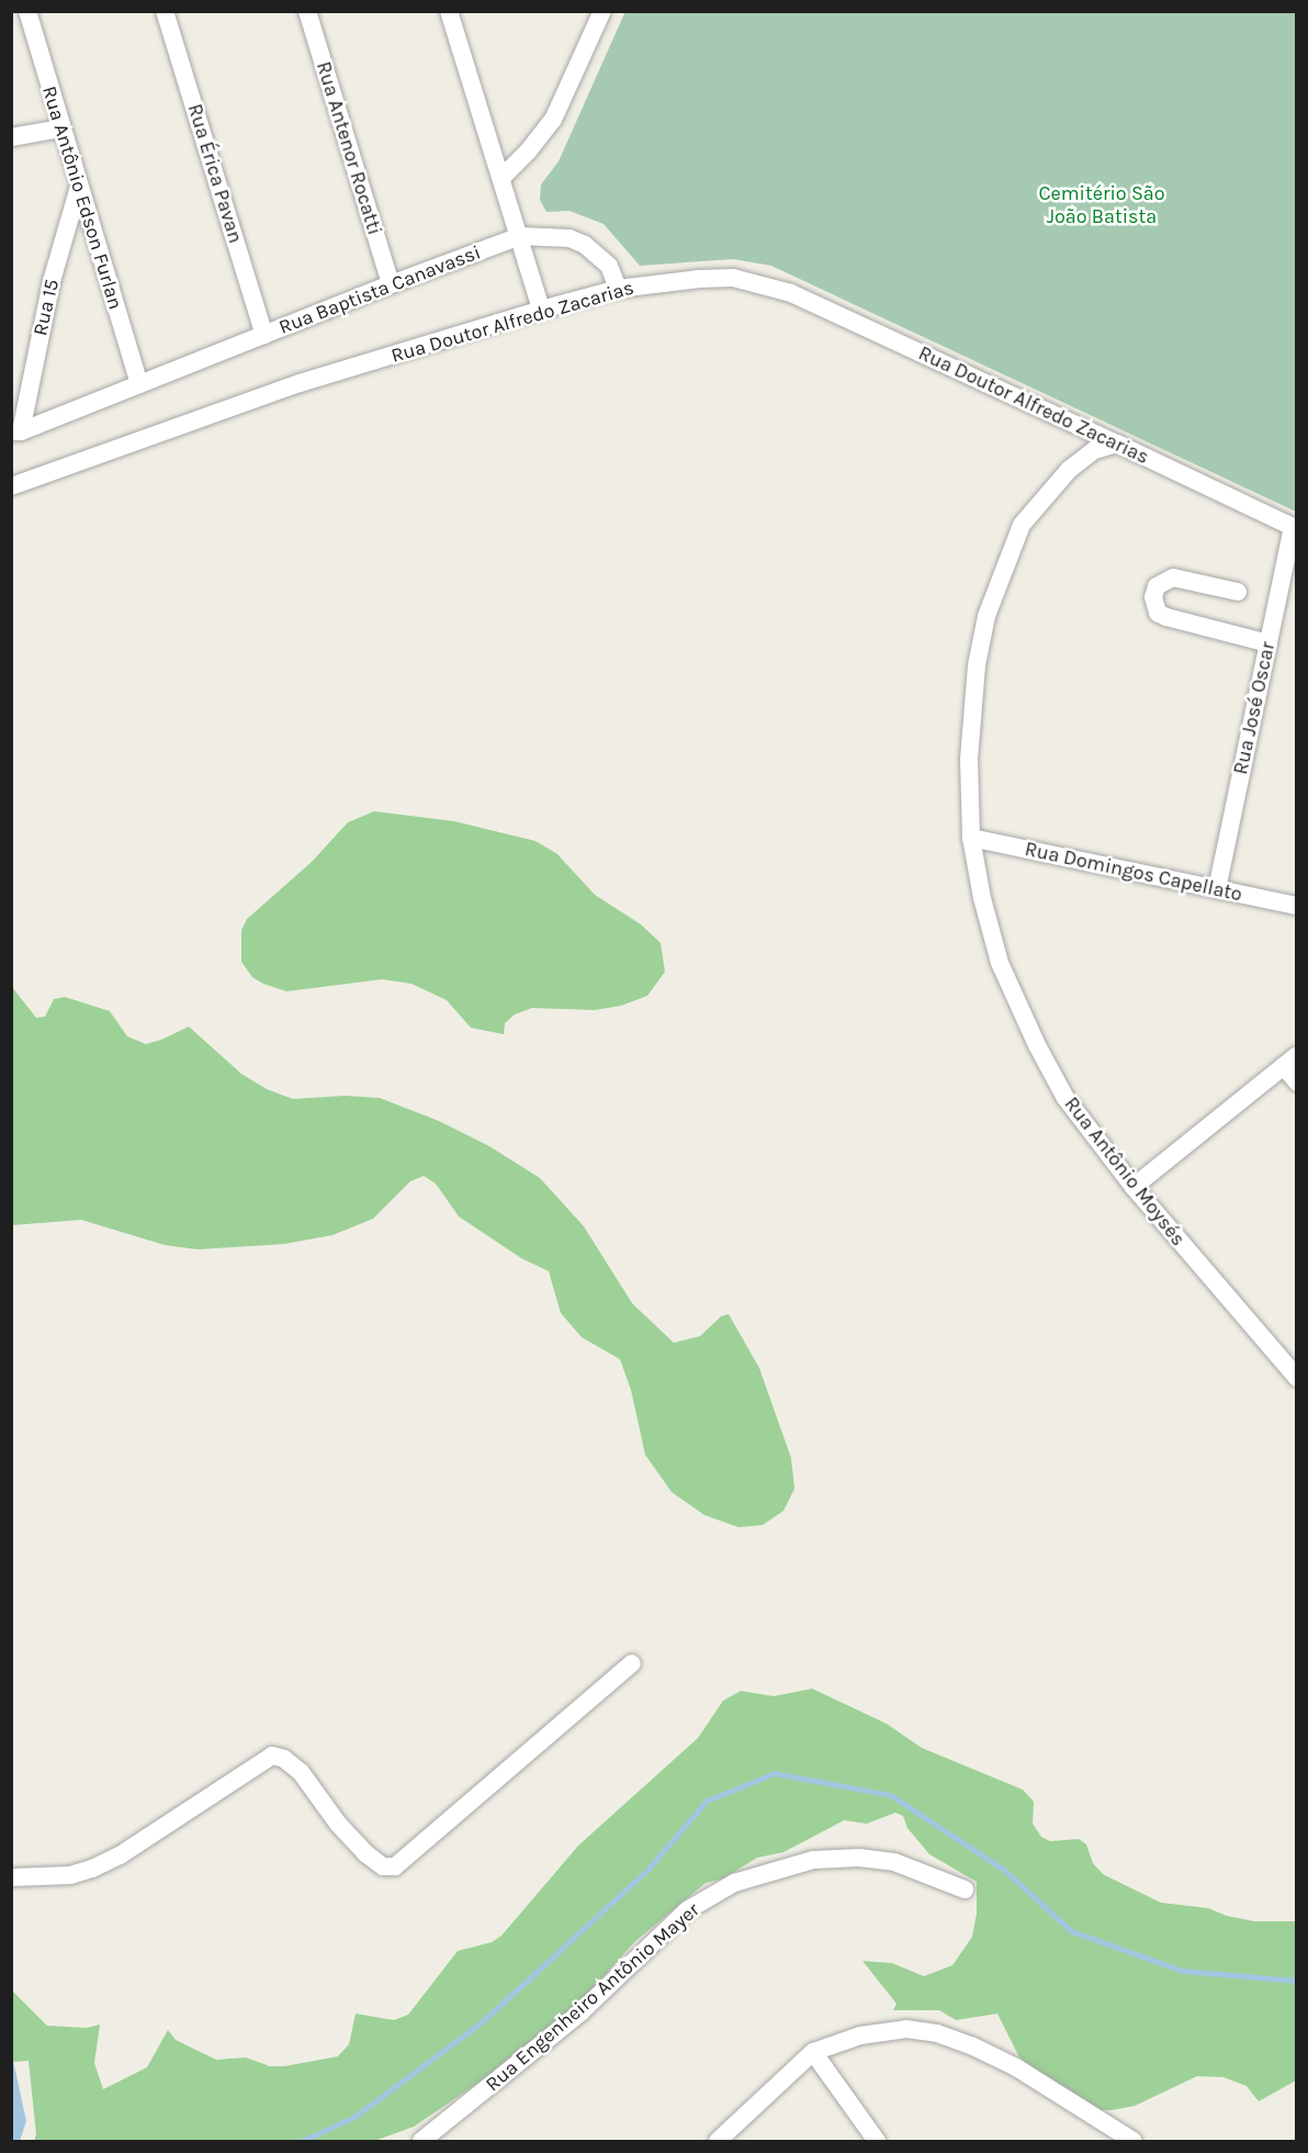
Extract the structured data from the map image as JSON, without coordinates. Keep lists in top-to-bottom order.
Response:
{
  "streets": {
    "street": [
      "Rua Antenor Rocatti",
      "Rua Érica Pavan",
      "Rua Antônio Edson Furlan",
      "Rua Baptista Canavassi",
      "Rua 15",
      "Rua Doutor Alfredo Zacarias",
      "Rua José Oscar",
      "Rua Domingos Capellato",
      "Rua Antônio Moysés",
      "Rua Engenheiro Antônio Mayer"
    ]
  },
  "crossings": [
    ["Rua Antenor Rocatti", "Rua Baptista Canavassi"],
    ["Rua Érica Pavan", "Rua Baptista Canavassi"],
    ["Rua Antônio Edson Furlan", "Rua Baptista Canavassi"],
    ["Rua Antônio Edson Furlan", "Rua 15"],
    ["Rua Baptista Canavassi", "Rua 15"],
    ["Rua Doutor Alfredo Zacarias", "Rua José Oscar"],
    ["Rua Doutor Alfredo Zacarias", "Rua Antônio Moysés"],
    ["Rua José Oscar", "Rua Domingos Capellato"],
    ["Rua Domingos Capellato", "Rua Antônio Moysés"]
  ],
  "parks": ["Cemitério São João Batista"]
}
